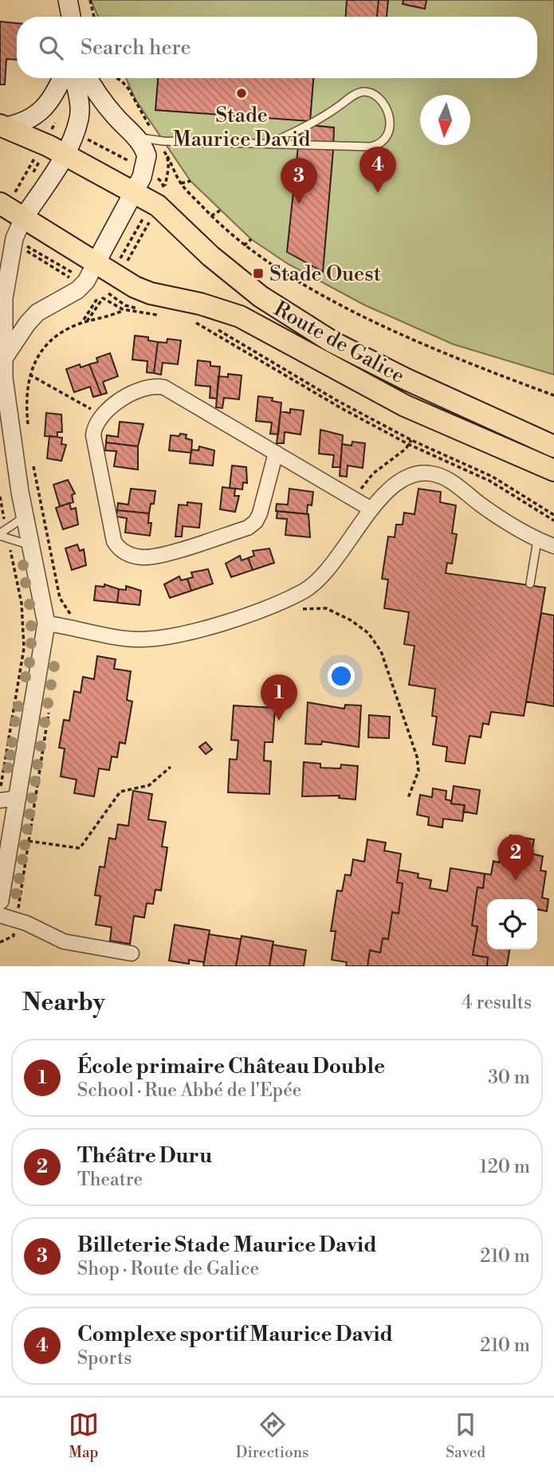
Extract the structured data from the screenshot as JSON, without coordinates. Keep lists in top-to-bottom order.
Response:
{
  "streets": {
    "main road": ["Route de Galice"]
  },
  "places": {
    "other": ["Stade Maurice David"],
    "transit": ["Stade Ouest"]
  },
  "north": "bottom",
  "page": {
    "search": "Search here",
    "pins": [
      "4",
      "3",
      "1",
      "2"
    ],
    "heading": ["Nearby", "4 results"],
    "list": [
      {
        "mark": "1",
        "name": "École primaire Château Double",
        "note": "School · Rue Abbé de l'Epée",
        "value": "30 m"
      },
      {
        "mark": "2",
        "name": "Théâtre Duru",
        "note": "Theatre",
        "value": "120 m"
      },
      {
        "mark": "3",
        "name": "Billeterie Stade Maurice David",
        "note": "Shop · Route de Galice",
        "value": "210 m"
      },
      {
        "mark": "4",
        "name": "Complexe sportif Maurice David",
        "note": "Sports",
        "value": "210 m"
      }
    ],
    "nav": ["Map", "Directions", "Saved"]
  }
}
